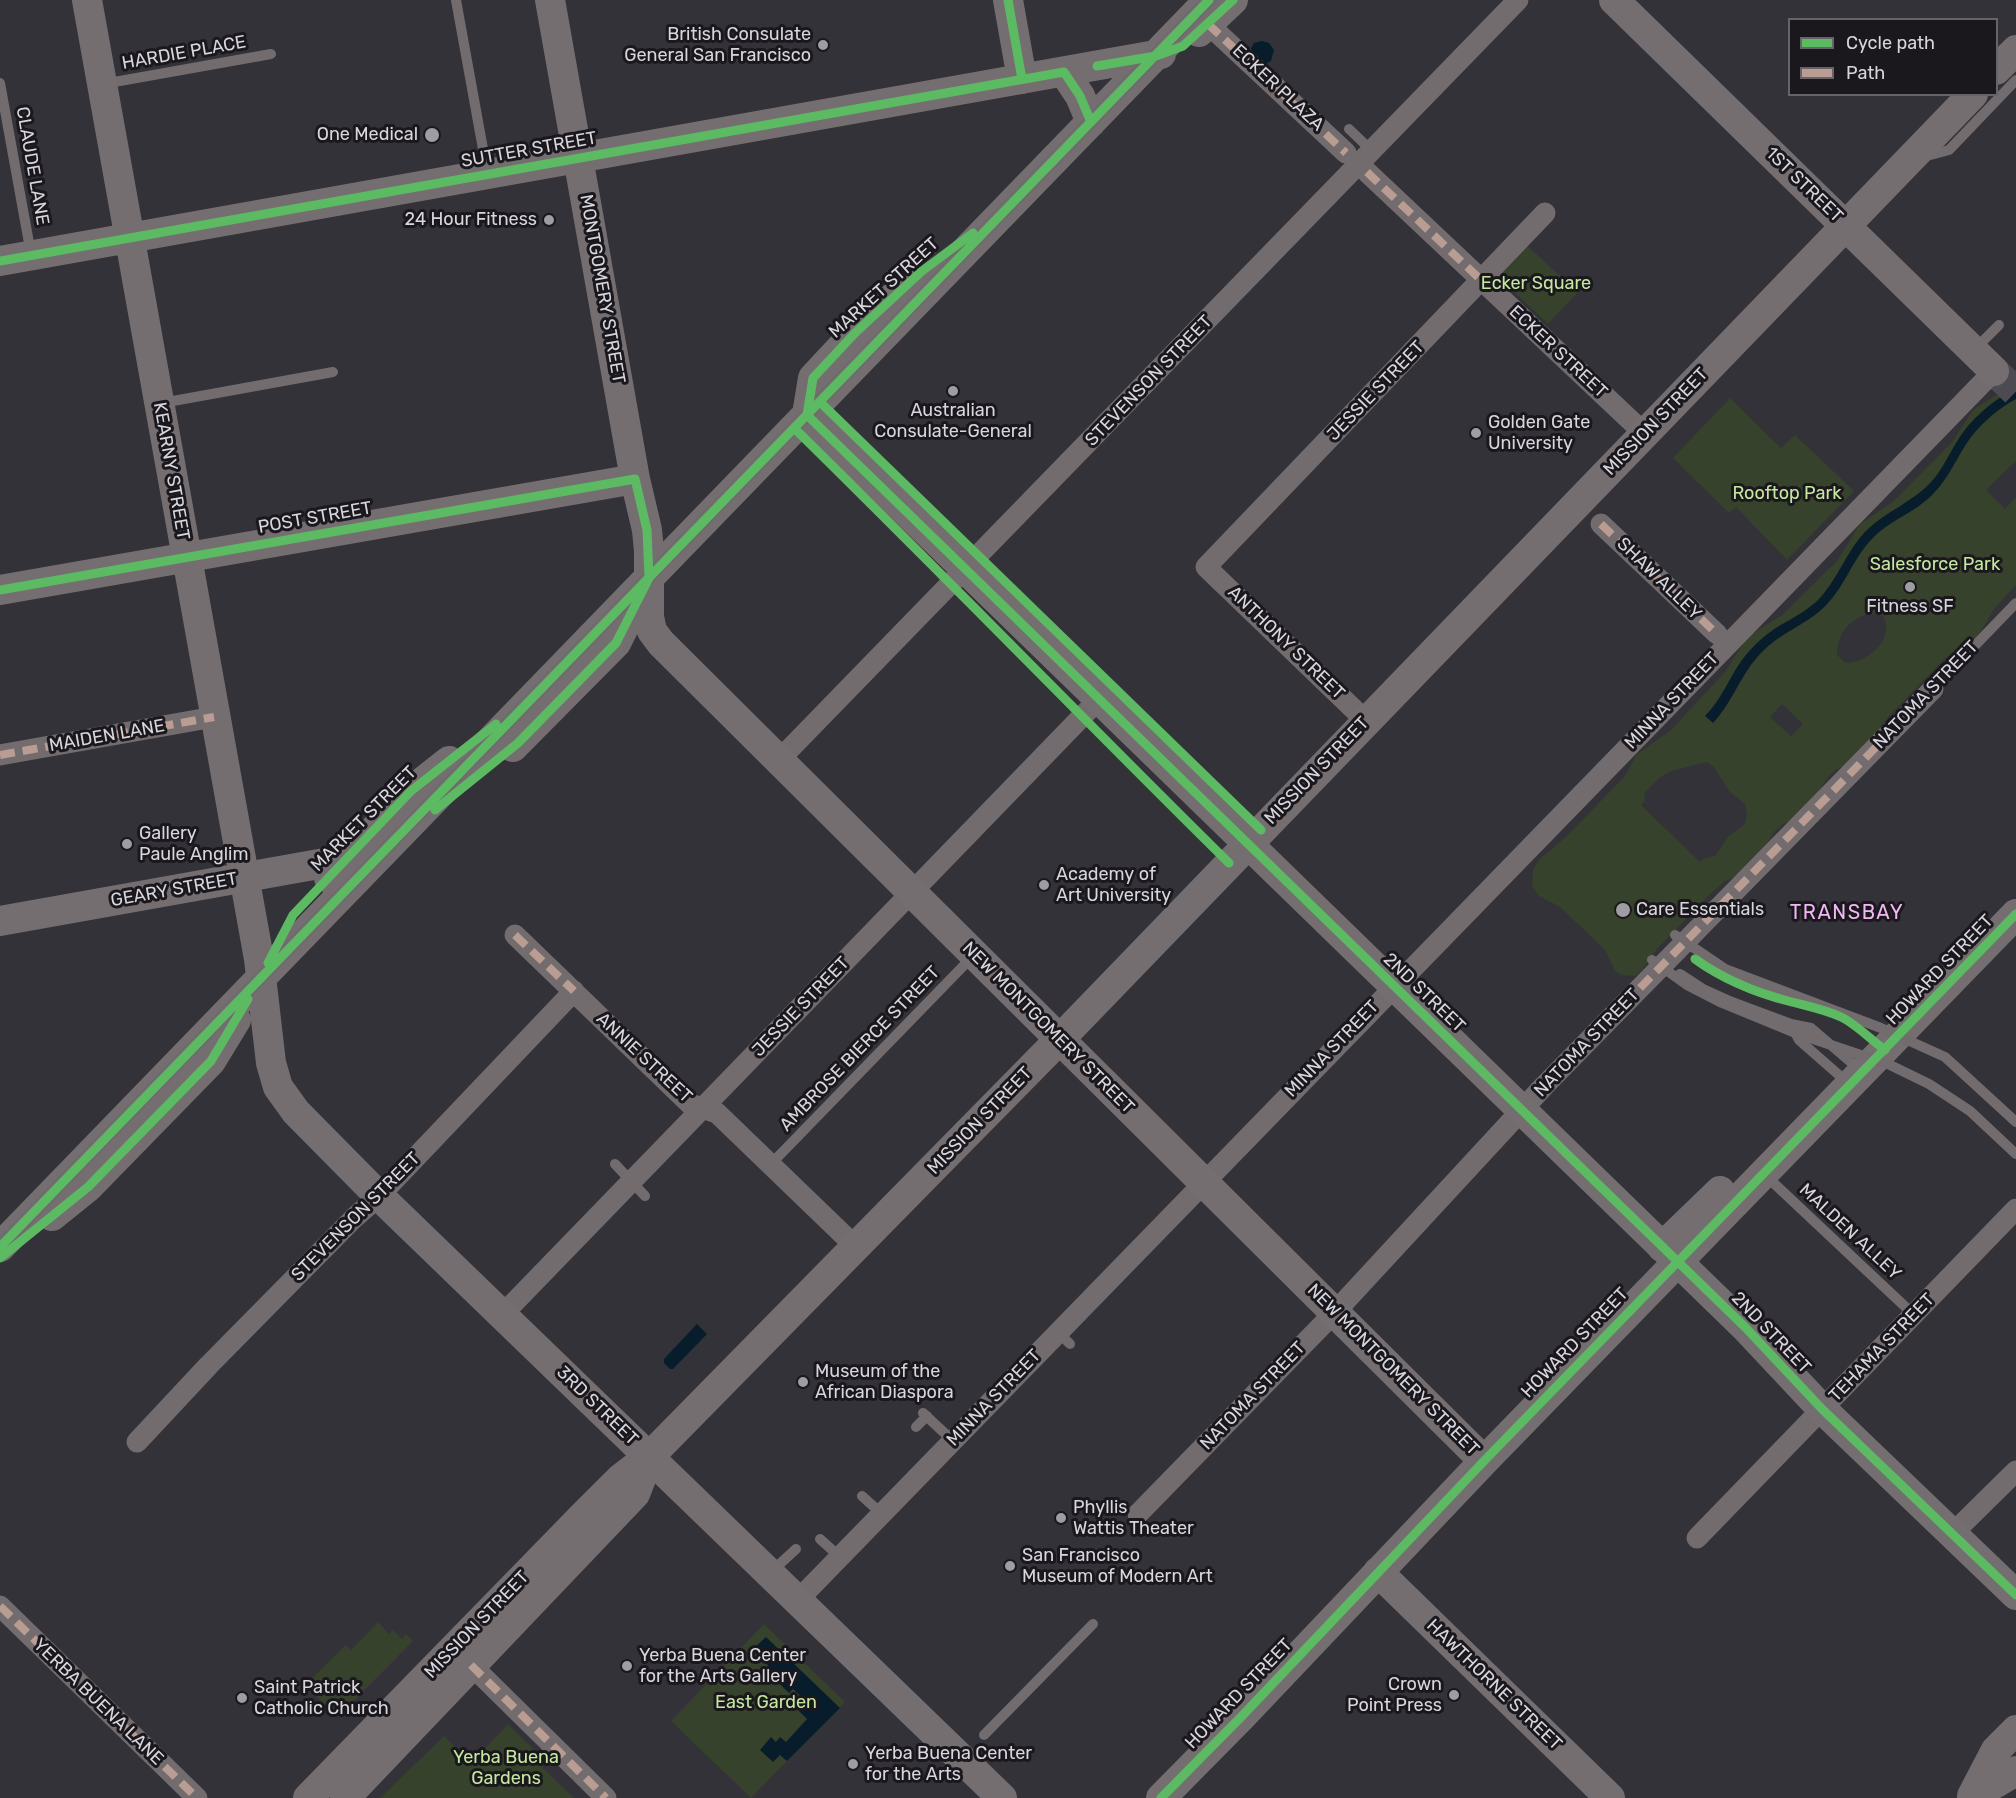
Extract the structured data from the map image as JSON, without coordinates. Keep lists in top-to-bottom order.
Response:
{
  "streets": {
    "street": [
      "ECKER PLAZA",
      "SUTTER STREET",
      "1ST STREET",
      "MARKET STREET",
      "MONTGOMERY STREET",
      "ECKER STREET",
      "STEVENSON STREET",
      "JESSIE STREET",
      "MISSION STREET",
      "KEARNY STREET",
      "POST STREET",
      "SHAW ALLEY",
      "ANTHONY STREET",
      "NATOMA STREET",
      "MINNA STREET",
      "MAIDEN LANE",
      "GEARY STREET",
      "HOWARD STREET",
      "2ND STREET",
      "NEW MONTGOMERY STREET",
      "ANNIE STREET",
      "TEHAMA STREET",
      "3RD STREET",
      "HAWTHORNE STREET",
      "YERBA BUENA LANE"
    ],
    "lane": [
      "HARDIE PLACE",
      "CLAUDE LANE",
      "AMBROSE BIERCE STREET",
      "MALDEN ALLEY"
    ]
  },
  "crossings": [
    ["HARDIE PLACE", "KEARNY STREET"],
    ["ECKER PLAZA", "MARKET STREET"],
    ["SUTTER STREET", "CLAUDE LANE"],
    ["SUTTER STREET", "MARKET STREET"],
    ["SUTTER STREET", "MONTGOMERY STREET"],
    ["SUTTER STREET", "KEARNY STREET"],
    ["1ST STREET", "MISSION STREET"],
    ["1ST STREET", "MINNA STREET"],
    ["MARKET STREET", "MONTGOMERY STREET"],
    ["MARKET STREET", "KEARNY STREET"],
    ["MARKET STREET", "GEARY STREET"],
    ["MARKET STREET", "2ND STREET"],
    ["MARKET STREET", "NEW MONTGOMERY STREET"],
    ["MARKET STREET", "3RD STREET"],
    ["MONTGOMERY STREET", "POST STREET"],
    ["MONTGOMERY STREET", "NEW MONTGOMERY STREET"],
    ["ECKER STREET", "JESSIE STREET"],
    ["ECKER STREET", "MISSION STREET"],
    ["STEVENSON STREET", "2ND STREET"],
    ["STEVENSON STREET", "NEW MONTGOMERY STREET"],
    ["STEVENSON STREET", "ANNIE STREET"],
    ["STEVENSON STREET", "3RD STREET"],
    ["JESSIE STREET", "ANTHONY STREET"],
    ["JESSIE STREET", "2ND STREET"],
    ["JESSIE STREET", "NEW MONTGOMERY STREET"],
    ["JESSIE STREET", "ANNIE STREET"],
    ["JESSIE STREET", "3RD STREET"],
    ["MISSION STREET", "ANTHONY STREET"],
    ["MISSION STREET", "2ND STREET"],
    ["MISSION STREET", "NEW MONTGOMERY STREET"],
    ["MISSION STREET", "ANNIE STREET"],
    ["MISSION STREET", "3RD STREET"],
    ["KEARNY STREET", "POST STREET"],
    ["KEARNY STREET", "MAIDEN LANE"],
    ["KEARNY STREET", "GEARY STREET"],
    ["KEARNY STREET", "3RD STREET"],
    ["NATOMA STREET", "2ND STREET"],
    ["NATOMA STREET", "NEW MONTGOMERY STREET"],
    ["MINNA STREET", "2ND STREET"],
    ["MINNA STREET", "NEW MONTGOMERY STREET"],
    ["MINNA STREET", "3RD STREET"],
    ["HOWARD STREET", "2ND STREET"],
    ["HOWARD STREET", "NEW MONTGOMERY STREET"],
    ["HOWARD STREET", "MALDEN ALLEY"],
    ["HOWARD STREET", "HAWTHORNE STREET"],
    ["2ND STREET", "TEHAMA STREET"],
    ["NEW MONTGOMERY STREET", "AMBROSE BIERCE STREET"],
    ["AMBROSE BIERCE STREET", "ANNIE STREET"],
    ["MALDEN ALLEY", "TEHAMA STREET"]
  ],
  "districts": ["TRANSBAY"],
  "parks": [
    "Ecker Square",
    "Rooftop Park",
    "Salesforce Park",
    "East Garden",
    "Yerba Buena Gardens"
  ],
  "places": [
    "British Consulate General San Francisco",
    "One Medical",
    "24 Hour Fitness",
    "Australian Consulate-General",
    "Golden Gate University",
    "Fitness SF",
    "Gallery Paule Anglim",
    "Academy of Art University",
    "Care Essentials",
    "Museum of the African Diaspora",
    "Phyllis Wattis Theater",
    "San Francisco Museum of Modern Art",
    "Yerba Buena Center for the Arts Gallery",
    "Crown Point Press",
    "Saint Patrick Catholic Church",
    "Yerba Buena Center for the Arts"
  ],
  "legend": ["Cycle path", "Path"]
}
